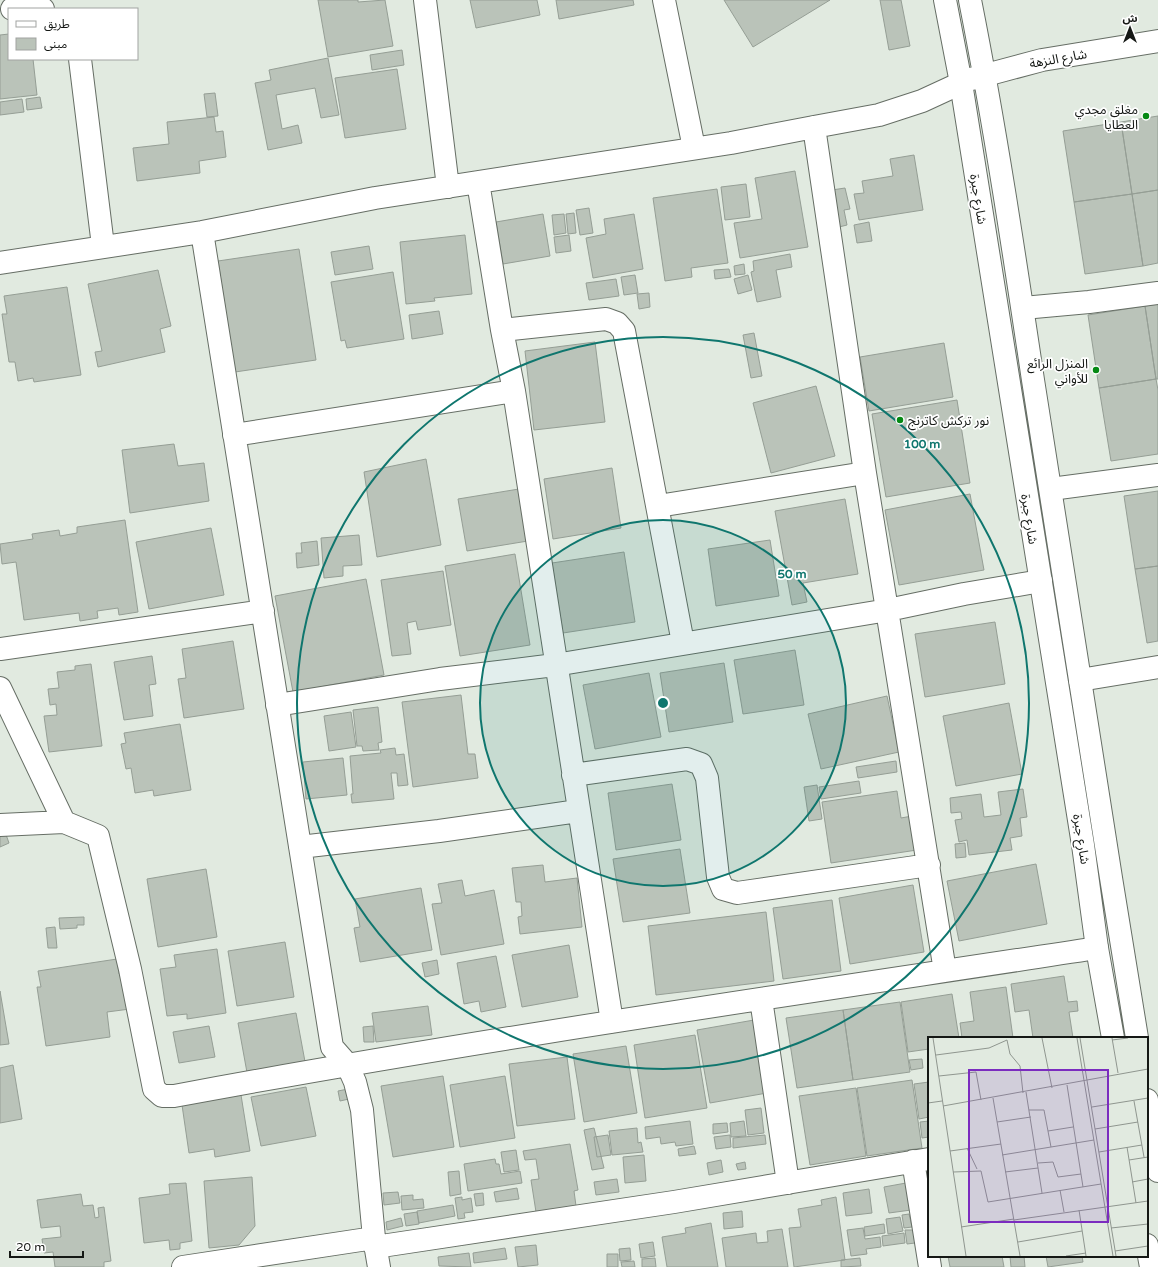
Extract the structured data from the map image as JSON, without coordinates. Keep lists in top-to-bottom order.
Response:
{
  "streets": {
    "street": ["شارع النزهة", "شارع جبرة"]
  },
  "crossings": [
    ["شارع النزهة", "شارع جبرة"]
  ],
  "places": ["مغلق مجدي العطايا", "المنزل الرائع للأواني", "نور تركش كاترنج"],
  "legend": ["طريق", "مبنى"],
  "scale_bar": "20 m",
  "north": "top",
  "rings": ["100 m", "50 m"]
}
